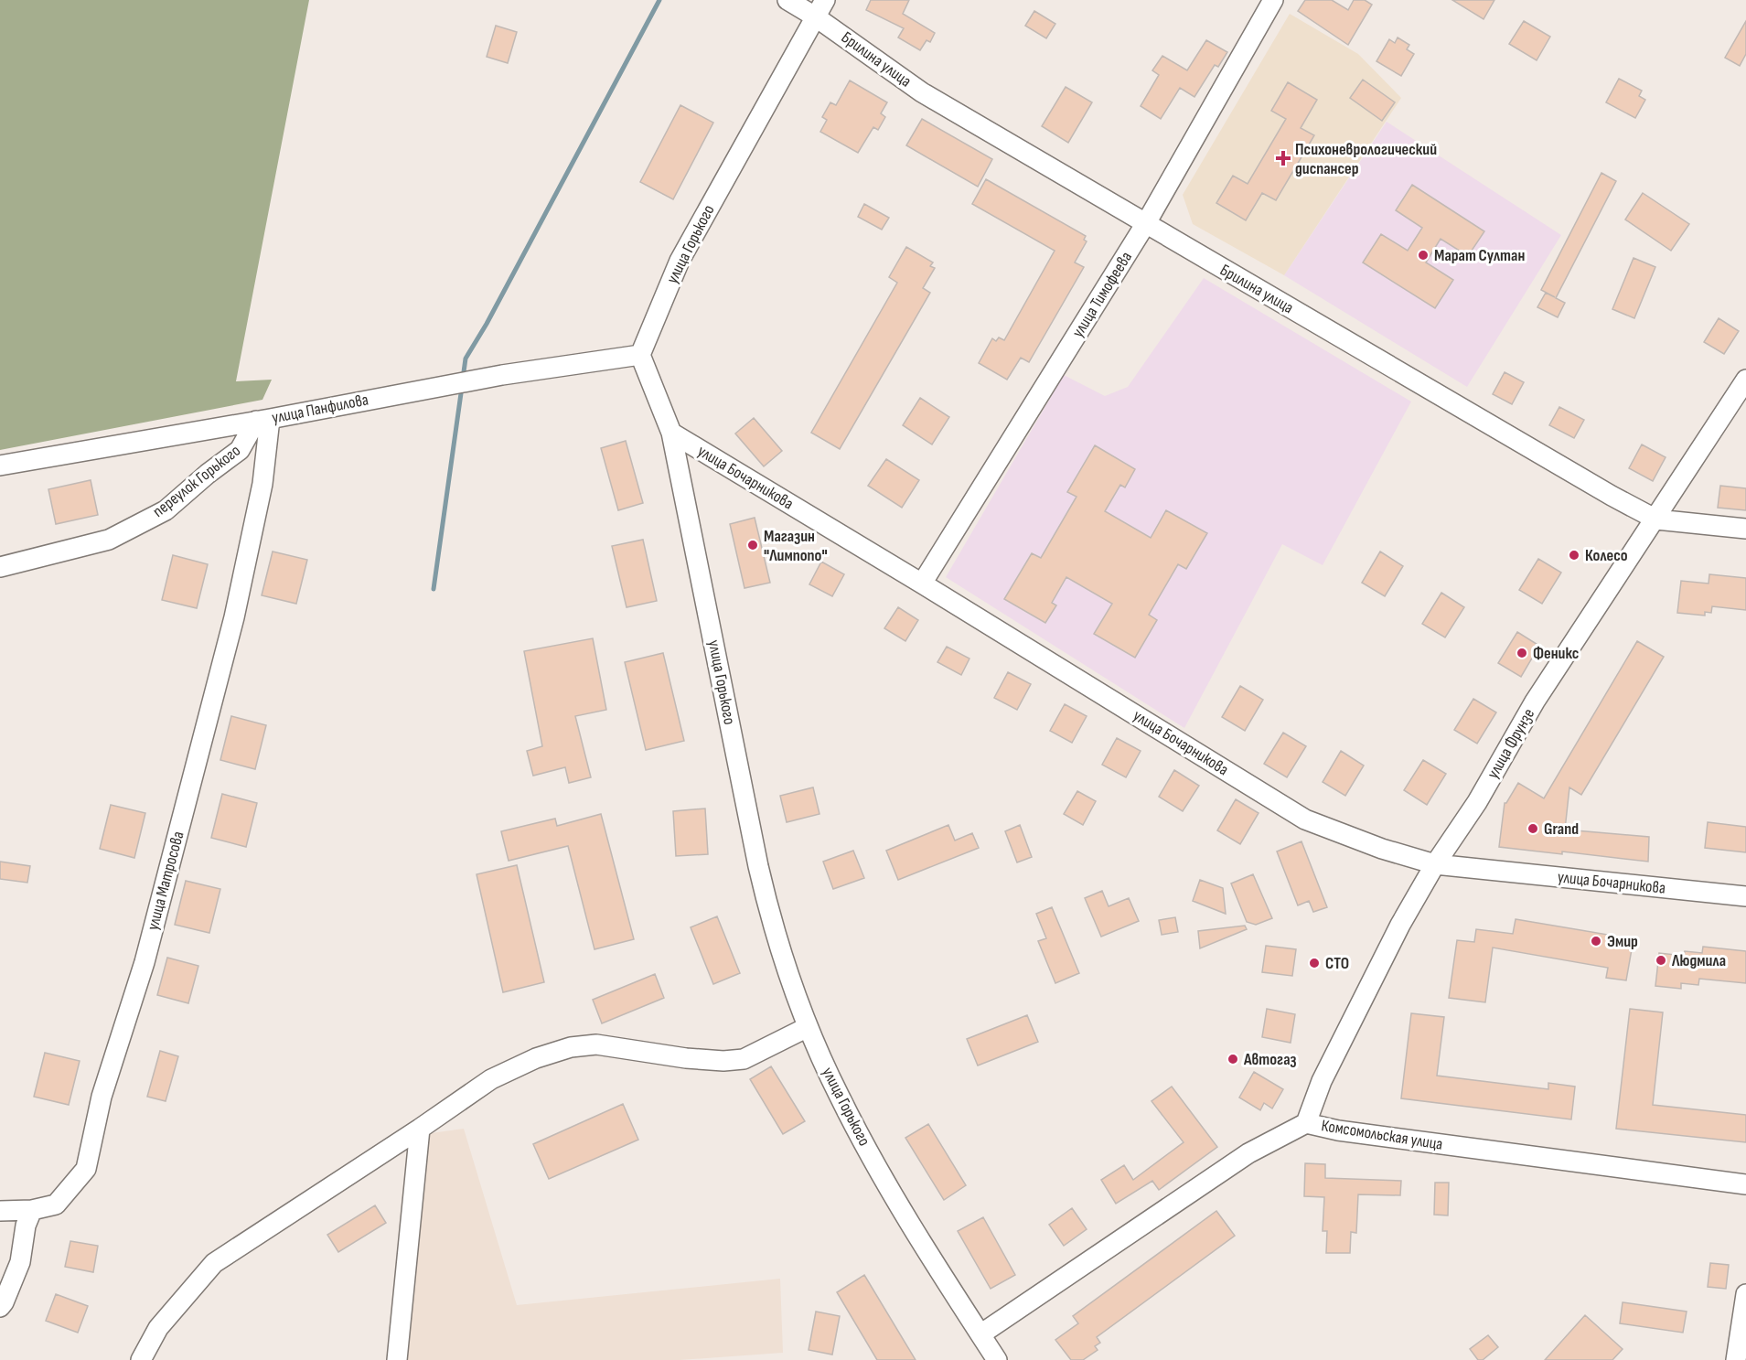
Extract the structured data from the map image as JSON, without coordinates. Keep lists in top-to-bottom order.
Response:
{
  "streets": {
    "street": [
      "Брилина улица",
      "улица Горького",
      "улица Тимофеева",
      "улица Панфилова",
      "улица Бочарникова",
      "переулок Горького",
      "улица Фрунзе",
      "улица Матросова",
      "Комсомольская улица"
    ]
  },
  "crossings": [
    ["Брилина улица", "улица Горького"],
    ["Брилина улица", "улица Тимофеева"],
    ["Брилина улица", "улица Фрунзе"],
    ["улица Горького", "улица Панфилова"],
    ["улица Горького", "улица Бочарникова"],
    ["улица Горького", "Комсомольская улица"],
    ["улица Тимофеева", "улица Бочарникова"],
    ["улица Панфилова", "переулок Горького"],
    ["улица Панфилова", "улица Матросова"],
    ["улица Бочарникова", "улица Фрунзе"],
    ["переулок Горького", "улица Матросова"],
    ["улица Фрунзе", "Комсомольская улица"]
  ],
  "places": {
    "health": ["Психоневрологический диспансер"],
    "other": [
      "Марат Султан",
      "Магазин \"Лимпопо\"",
      "Колесо",
      "Феникс",
      "Grand",
      "Эмир",
      "Людмила",
      "СТО",
      "Автогаз"
    ]
  }
}
